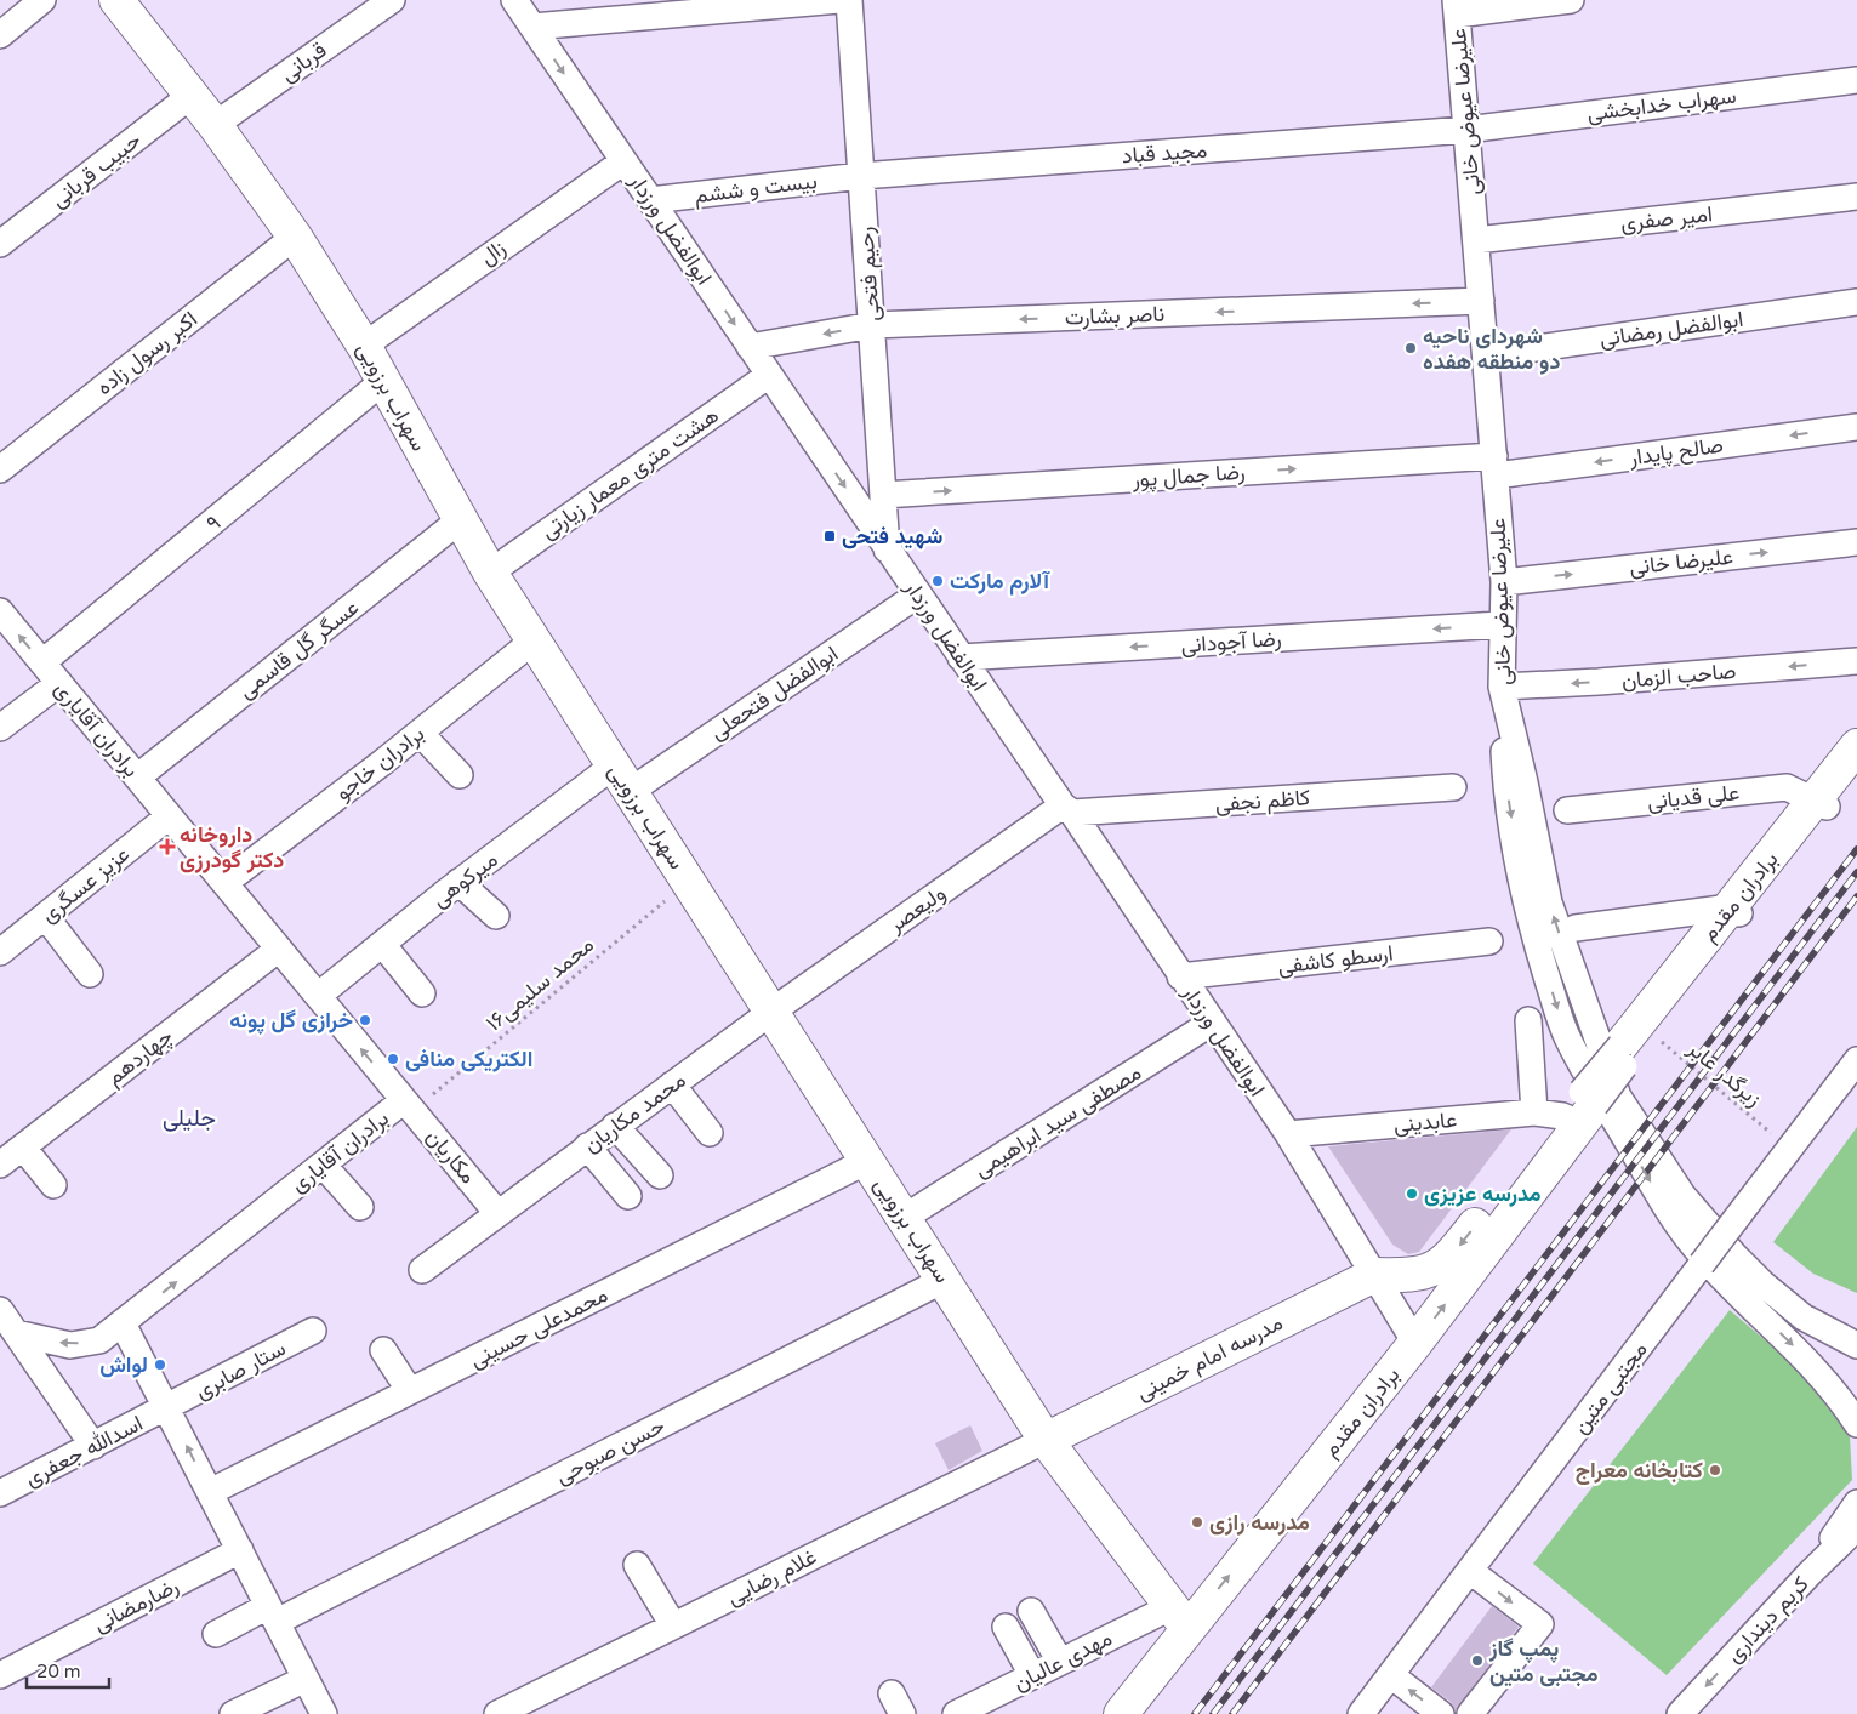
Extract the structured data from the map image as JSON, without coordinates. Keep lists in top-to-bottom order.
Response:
{
  "streets": {
    "main road": ["سهراب برزویی", "برادران مقدم", "مدرسه امام خمینی"],
    "street": [
      "قربانی",
      "سهراب خدابخشی",
      "علیرضا عیوض خانی",
      "مجید قباد",
      "حبیب قربانی",
      "بیست و ششم",
      "امیر صفری",
      "ابوالفضل ورزدار",
      "زال",
      "رحیم فتحی",
      "ناصر بشارت",
      "ابوالفضل رمضانی",
      "اکبر رسول زاده",
      "صالح پایدار",
      "هشت متری معمار زیارتی",
      "رضا جمال پور",
      "۹",
      "علیرضا خانی",
      "رضا آجودانی",
      "عسگر گل قاسمی",
      "صاحب الزمان",
      "ابوالفضل فتحعلی",
      "برادران آقایاری",
      "برادران خاجو",
      "علی قدیانی",
      "کاظم نجفی",
      "میرکوهی",
      "عزیز عسگری",
      "ولیعصر",
      "ارسطو کاشفی",
      "چهاردهم",
      "محمد مکاریان",
      "مصطفی سید ابراهیمی",
      "عابدینی",
      "مکاریان",
      "محمدعلی حسینی",
      "ستار صابری",
      "مجتبی متین",
      "اسدالله جعفری",
      "حسن صبوحی",
      "غلام رضایی",
      "رضارمضانی",
      "کریم دینداری",
      "مهدی عالیان"
    ],
    "path": ["محمد سلیمی۱۶", "زیرگدر عابر"]
  },
  "crossings": [
    ["قربانی", "سهراب برزویی"],
    ["سهراب خدابخشی", "علیرضا عیوض خانی"],
    ["سهراب خدابخشی", "مجید قباد"],
    ["علیرضا عیوض خانی", "مجید قباد"],
    ["علیرضا عیوض خانی", "امیر صفری"],
    ["علیرضا عیوض خانی", "ناصر بشارت"],
    ["علیرضا عیوض خانی", "ابوالفضل رمضانی"],
    ["علیرضا عیوض خانی", "صالح پایدار"],
    ["علیرضا عیوض خانی", "رضا جمال پور"],
    ["علیرضا عیوض خانی", "علیرضا خانی"],
    ["علیرضا عیوض خانی", "رضا آجودانی"],
    ["علیرضا عیوض خانی", "صاحب الزمان"],
    ["مجید قباد", "بیست و ششم"],
    ["مجید قباد", "رحیم فتحی"],
    ["حبیب قربانی", "سهراب برزویی"],
    ["بیست و ششم", "ابوالفضل ورزدار"],
    ["بیست و ششم", "رحیم فتحی"],
    ["ابوالفضل ورزدار", "زال"],
    ["ابوالفضل ورزدار", "رحیم فتحی"],
    ["ابوالفضل ورزدار", "ناصر بشارت"],
    ["ابوالفضل ورزدار", "هشت متری معمار زیارتی"],
    ["ابوالفضل ورزدار", "رضا آجودانی"],
    ["ابوالفضل ورزدار", "ابوالفضل فتحعلی"],
    ["ابوالفضل ورزدار", "کاظم نجفی"],
    ["ابوالفضل ورزدار", "برادران مقدم"],
    ["ابوالفضل ورزدار", "ولیعصر"],
    ["ابوالفضل ورزدار", "ارسطو کاشفی"],
    ["ابوالفضل ورزدار", "مصطفی سید ابراهیمی"],
    ["ابوالفضل ورزدار", "عابدینی"],
    ["ابوالفضل ورزدار", "مدرسه امام خمینی"],
    ["زال", "سهراب برزویی"],
    ["رحیم فتحی", "ناصر بشارت"],
    ["رحیم فتحی", "رضا جمال پور"],
    ["اکبر رسول زاده", "سهراب برزویی"],
    ["سهراب برزویی", "هشت متری معمار زیارتی"],
    ["سهراب برزویی", "۹"],
    ["سهراب برزویی", "عسگر گل قاسمی"],
    ["سهراب برزویی", "ابوالفضل فتحعلی"],
    ["سهراب برزویی", "برادران خاجو"],
    ["سهراب برزویی", "میرکوهی"],
    ["سهراب برزویی", "برادران مقدم"],
    ["سهراب برزویی", "ولیعصر"],
    ["سهراب برزویی", "محمد سلیمی۱۶"],
    ["سهراب برزویی", "محمد مکاریان"],
    ["سهراب برزویی", "مصطفی سید ابراهیمی"],
    ["سهراب برزویی", "محمدعلی حسینی"],
    ["سهراب برزویی", "مدرسه امام خمینی"],
    ["سهراب برزویی", "حسن صبوحی"],
    ["سهراب برزویی", "غلام رضایی"],
    ["سهراب برزویی", "مهدی عالیان"],
    ["صالح پایدار", "رضا جمال پور"],
    ["۹", "برادران آقایاری"],
    ["عسگر گل قاسمی", "برادران آقایاری"],
    ["ابوالفضل فتحعلی", "میرکوهی"],
    ["برادران آقایاری", "برادران خاجو"],
    ["برادران آقایاری", "میرکوهی"],
    ["برادران آقایاری", "عزیز عسگری"],
    ["برادران آقایاری", "محمد سلیمی۱۶"],
    ["برادران آقایاری", "چهاردهم"],
    ["برادران آقایاری", "مکاریان"],
    ["علی قدیانی", "برادران مقدم"],
    ["کاظم نجفی", "ولیعصر"],
    ["برادران مقدم", "زیرگدر عابر"],
    ["برادران مقدم", "عابدینی"],
    ["برادران مقدم", "مهدی عالیان"],
    ["ولیعصر", "محمد مکاریان"],
    ["محمد سلیمی۱۶", "مکاریان"],
    ["زیرگدر عابر", "مجتبی متین"],
    ["محمد مکاریان", "مکاریان"],
    ["مدرسه امام خمینی", "غلام رضایی"],
    ["ستار صابری", "اسدالله جعفری"]
  ],
  "one_way": [
    "ناصر بشارت",
    "صالح پایدار",
    "رضا جمال پور",
    "علیرضا خانی",
    "رضا آجودانی",
    "صاحب الزمان",
    "کریم دینداری"
  ],
  "districts": ["جلیلی"],
  "places": {
    "other": [
      "شهردای ناحیه دو منطقه هفده",
      "آلارم مارکت",
      "خرازی گل پونه",
      "الکتریکی منافی",
      "مدرسه عزیزی",
      "لواش",
      "کتابخانه معراج",
      "مدرسه رازی",
      "پمپ گاز مجتبی متین"
    ],
    "transit": ["شهید فتحی"],
    "health": ["داروخانه دکتر گودرزی"]
  },
  "scale_bar": "20 m"
}
